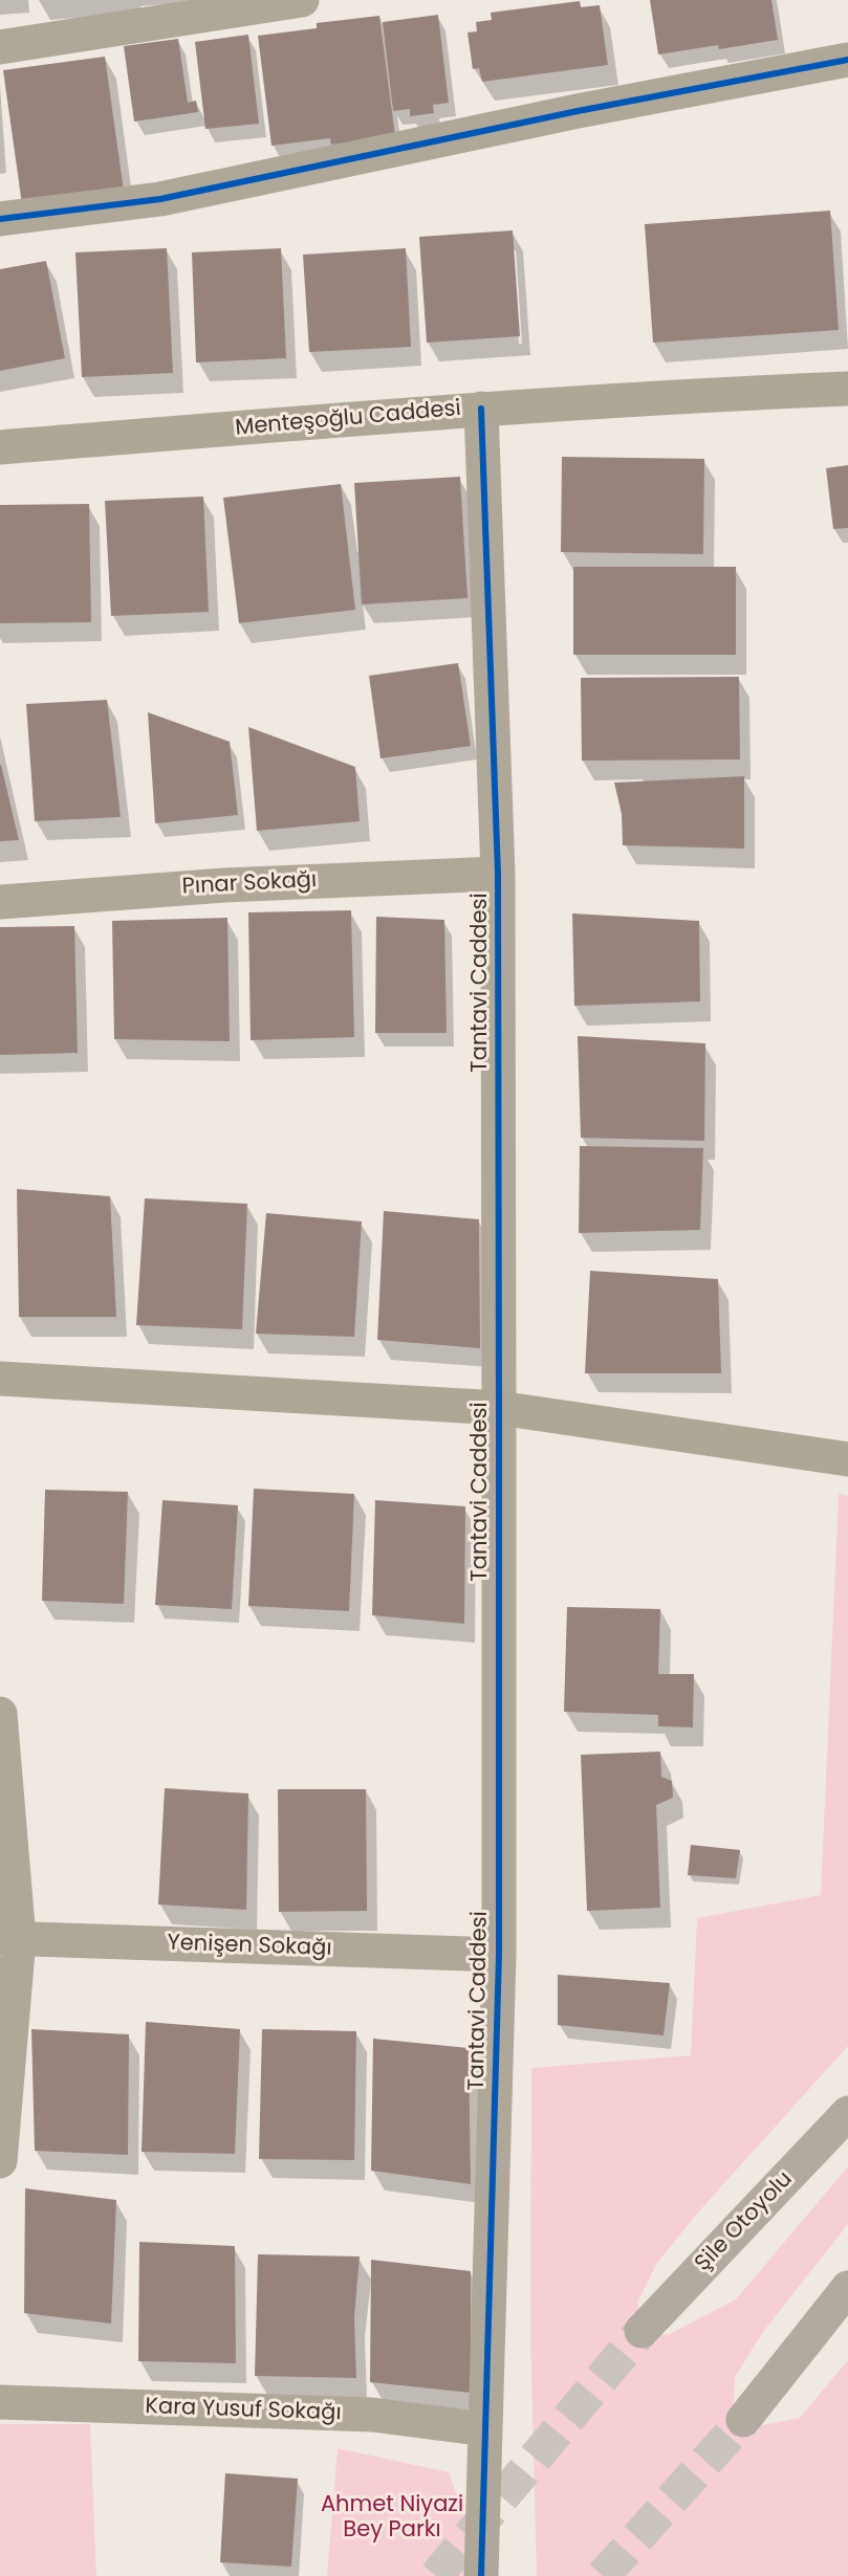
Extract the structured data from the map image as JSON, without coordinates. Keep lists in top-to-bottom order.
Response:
{
  "streets": {
    "highway": ["Şile Otoyolu"],
    "street": [
      "Menteşoğlu Caddesi",
      "Pınar Sokağı",
      "Tantavi Caddesi",
      "Yenişen Sokağı",
      "Kara Yusuf Sokağı"
    ]
  },
  "crossings": [
    ["Menteşoğlu Caddesi", "Tantavi Caddesi"],
    ["Pınar Sokağı", "Tantavi Caddesi"],
    ["Tantavi Caddesi", "Yenişen Sokağı"],
    ["Tantavi Caddesi", "Kara Yusuf Sokağı"]
  ],
  "parks": ["Ahmet Niyazi Bey Parkı"]
}
